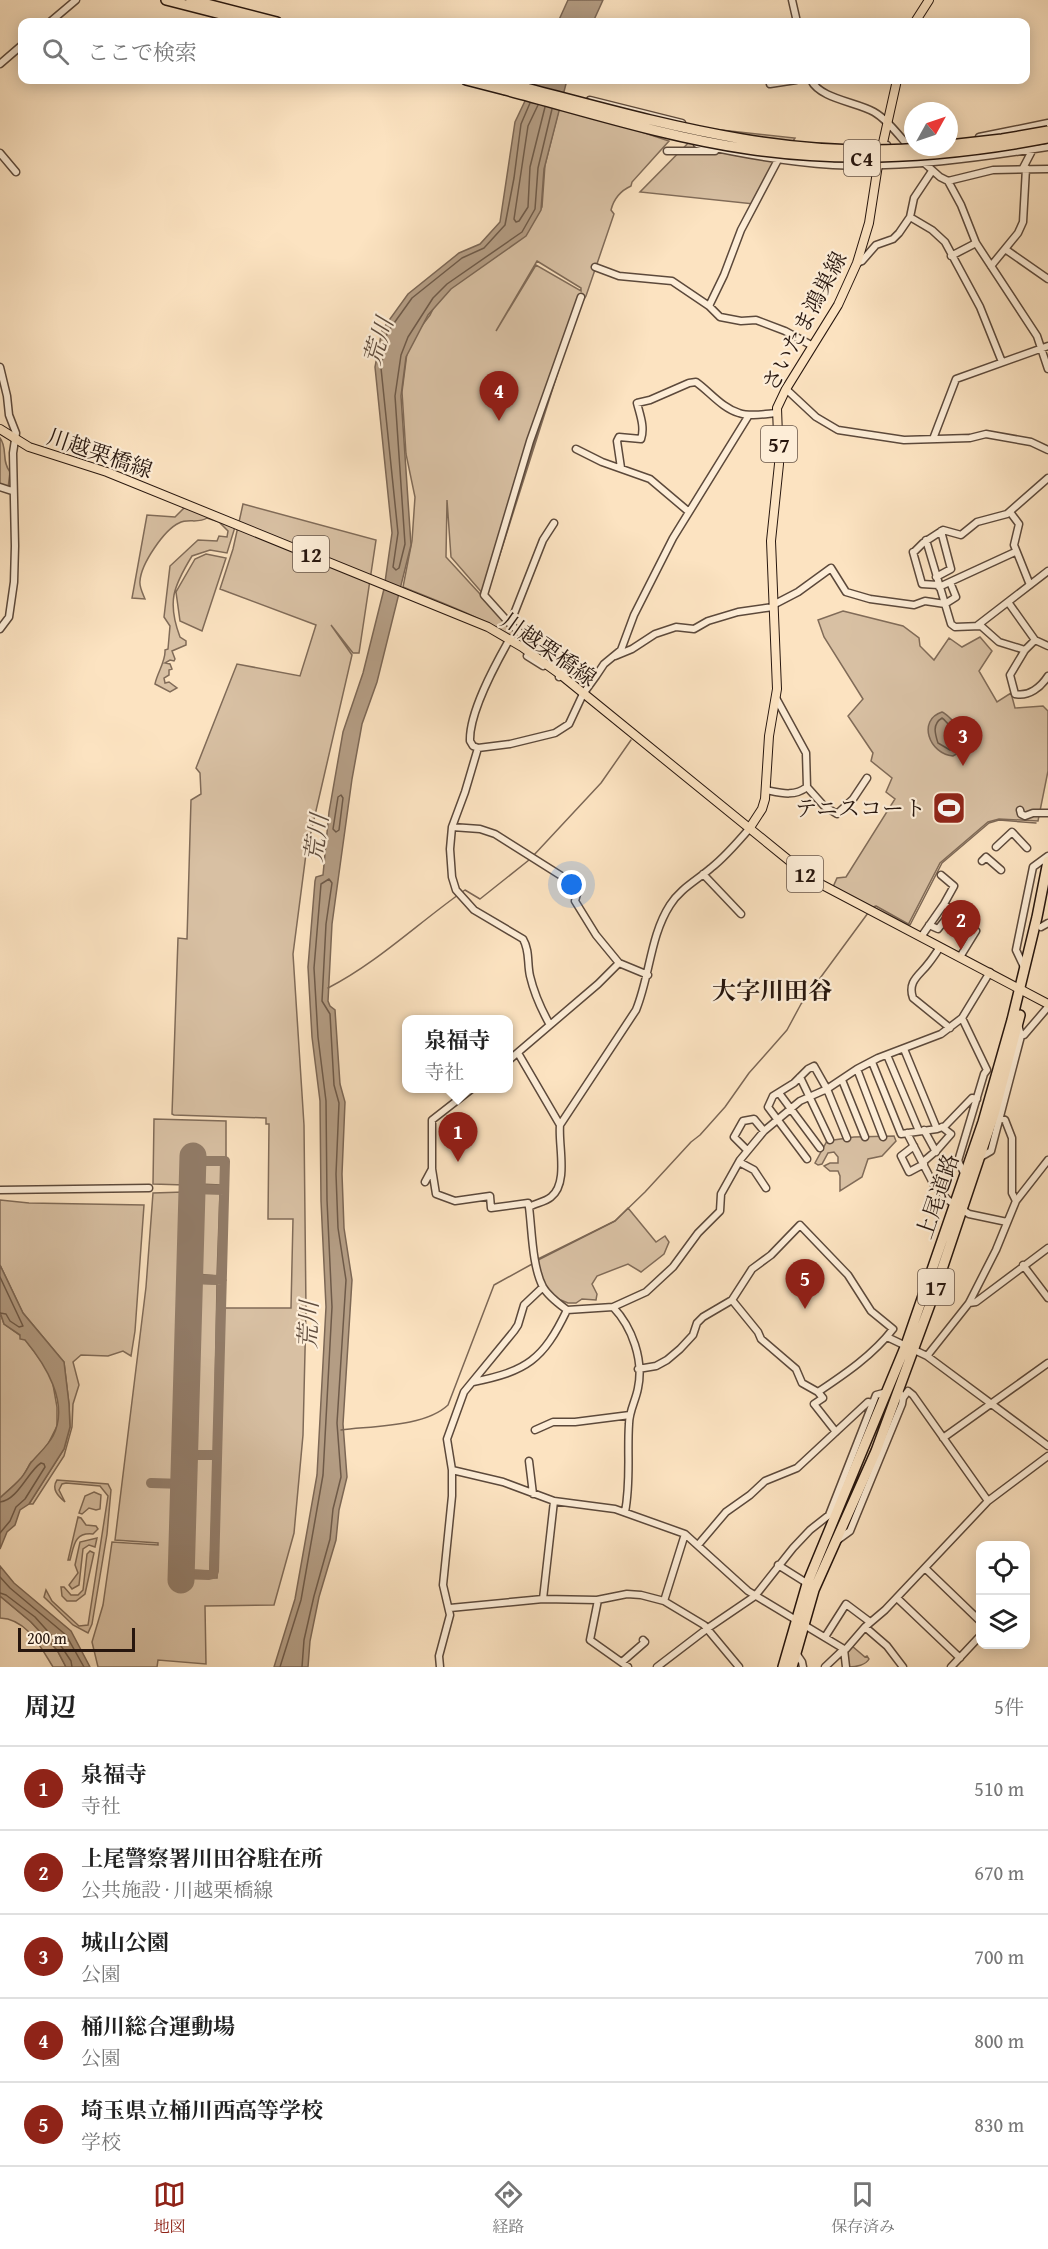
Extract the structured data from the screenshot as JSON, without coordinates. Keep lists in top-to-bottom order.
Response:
{
  "streets": {
    "highway": ["C4", "上尾道路", "17"],
    "main road": [
      "さいたま鴻巣線",
      "57",
      "川越栗橋線",
      "12"
    ]
  },
  "crossings": [
    ["さいたま鴻巣線", "川越栗橋線"],
    ["川越栗橋線", "上尾道路"]
  ],
  "districts": ["大字川田谷"],
  "water": ["荒川"],
  "places": {
    "sports": ["テニスコート"]
  },
  "scale_bar": "200 m",
  "north": "top right",
  "page": {
    "search": "ここで検索",
    "pins": [
      "4",
      "3",
      "2",
      "1",
      "5"
    ],
    "popup": ["泉福寺", "寺社"],
    "scale": "200 m",
    "heading": ["周辺", "5件"],
    "list": [
      {
        "mark": "1",
        "name": "泉福寺",
        "note": "寺社",
        "value": "510 m"
      },
      {
        "mark": "2",
        "name": "上尾警察署川田谷駐在所",
        "note": "公共施設 · 川越栗橋線",
        "value": "670 m"
      },
      {
        "mark": "3",
        "name": "城山公園",
        "note": "公園",
        "value": "700 m"
      },
      {
        "mark": "4",
        "name": "桶川総合運動場",
        "note": "公園",
        "value": "800 m"
      },
      {
        "mark": "5",
        "name": "埼玉県立桶川西高等学校",
        "note": "学校",
        "value": "830 m"
      }
    ],
    "nav": ["地図", "経路", "保存済み"]
  }
}
